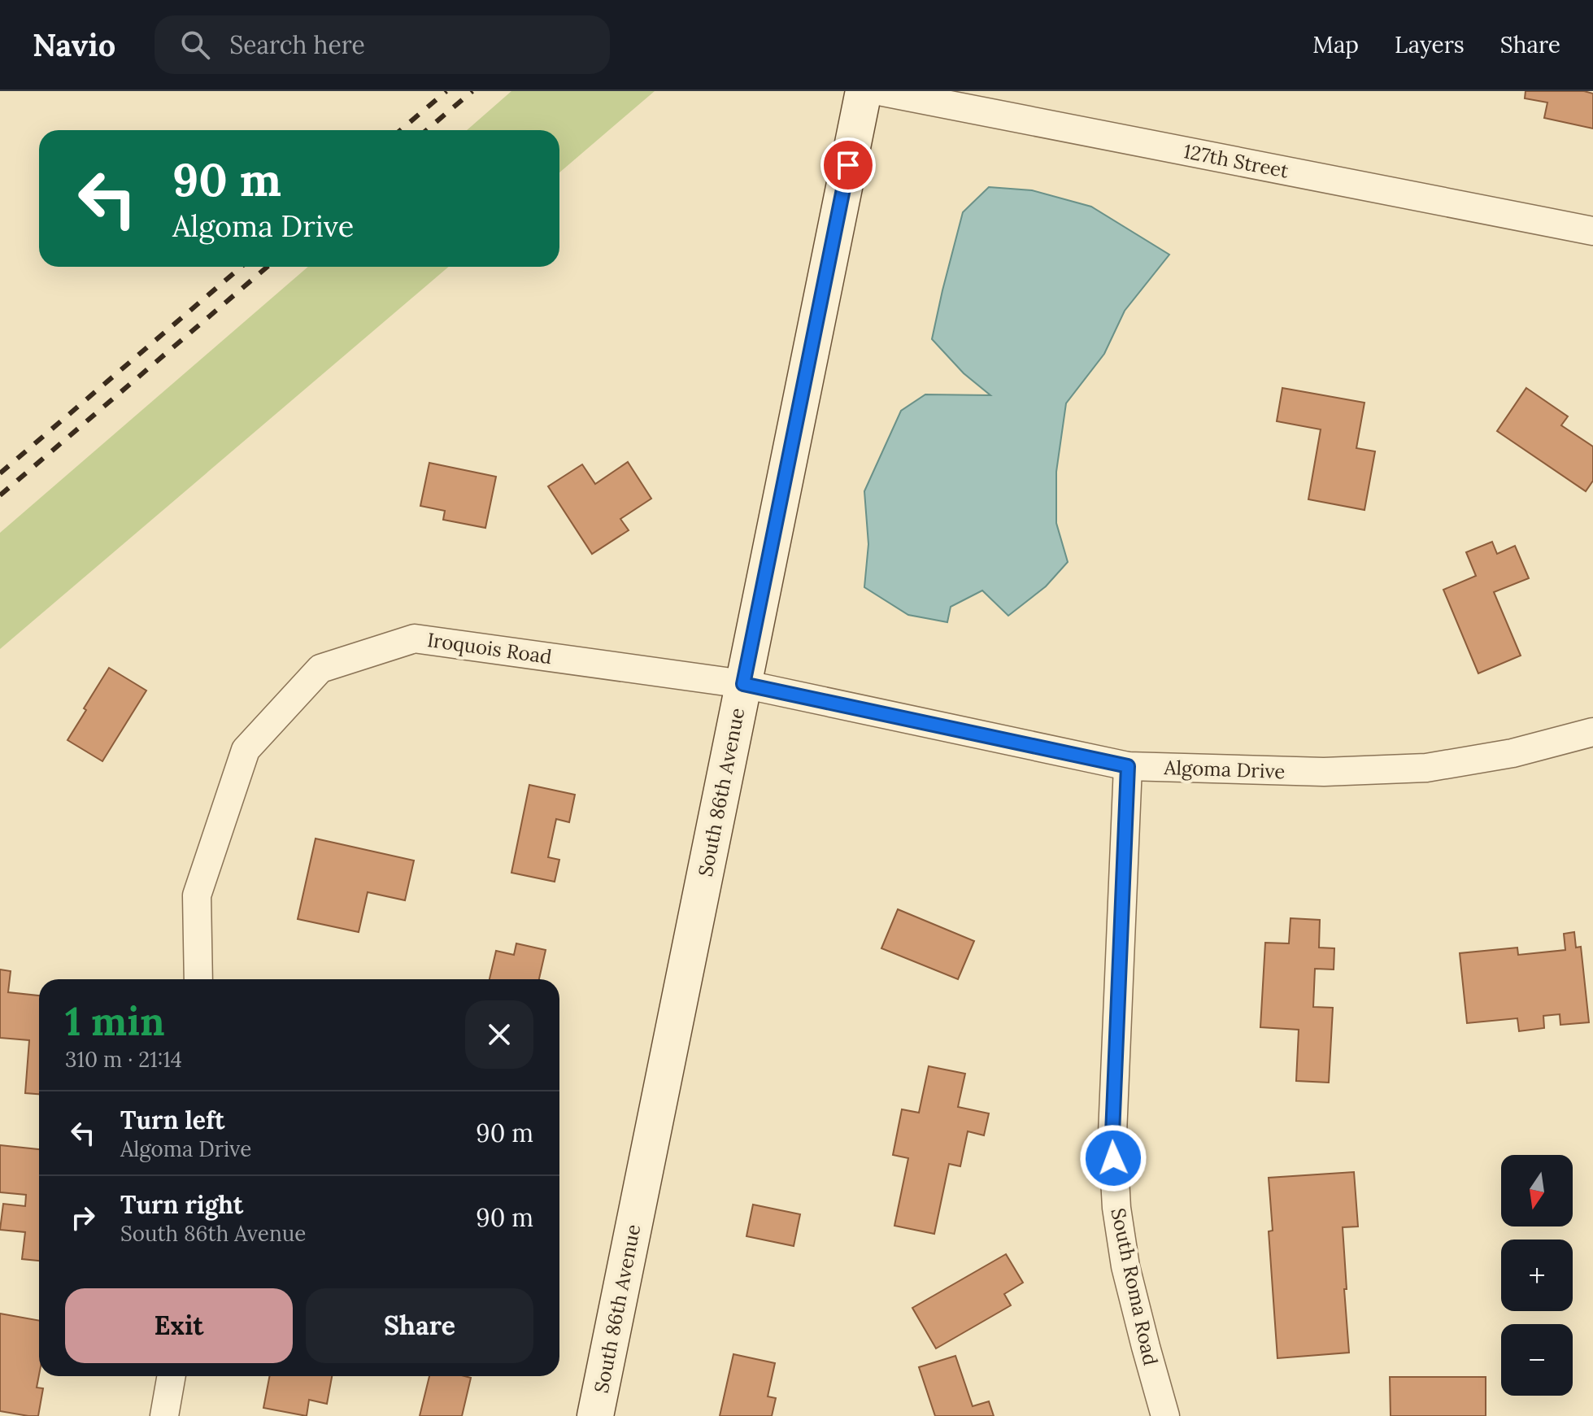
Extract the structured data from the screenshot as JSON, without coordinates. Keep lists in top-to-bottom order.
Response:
{
  "streets": {
    "street": [
      "127th Street",
      "Iroquois Road",
      "Algoma Drive",
      "South 86th Avenue",
      "South Roma Road"
    ]
  },
  "crossings": [
    ["Iroquois Road", "Algoma Drive"],
    ["Iroquois Road", "South 86th Avenue"],
    ["Algoma Drive", "South 86th Avenue"],
    ["Algoma Drive", "South Roma Road"]
  ],
  "north": "bottom",
  "page": {
    "header": "Navio",
    "search": "Search here",
    "nav": ["Map", "Layers", "Share"],
    "turn": ["90 m", "Algoma Drive"],
    "heading": ["1 min", "310 m · 21:14"],
    "list": [
      {
        "name": "Turn left",
        "note": "Algoma Drive",
        "value": "90 m"
      },
      {
        "name": "Turn right",
        "note": "South 86th Avenue",
        "value": "90 m"
      }
    ],
    "map_buttons": ["+", "−"],
    "buttons": ["Exit", "Share"]
  }
}
